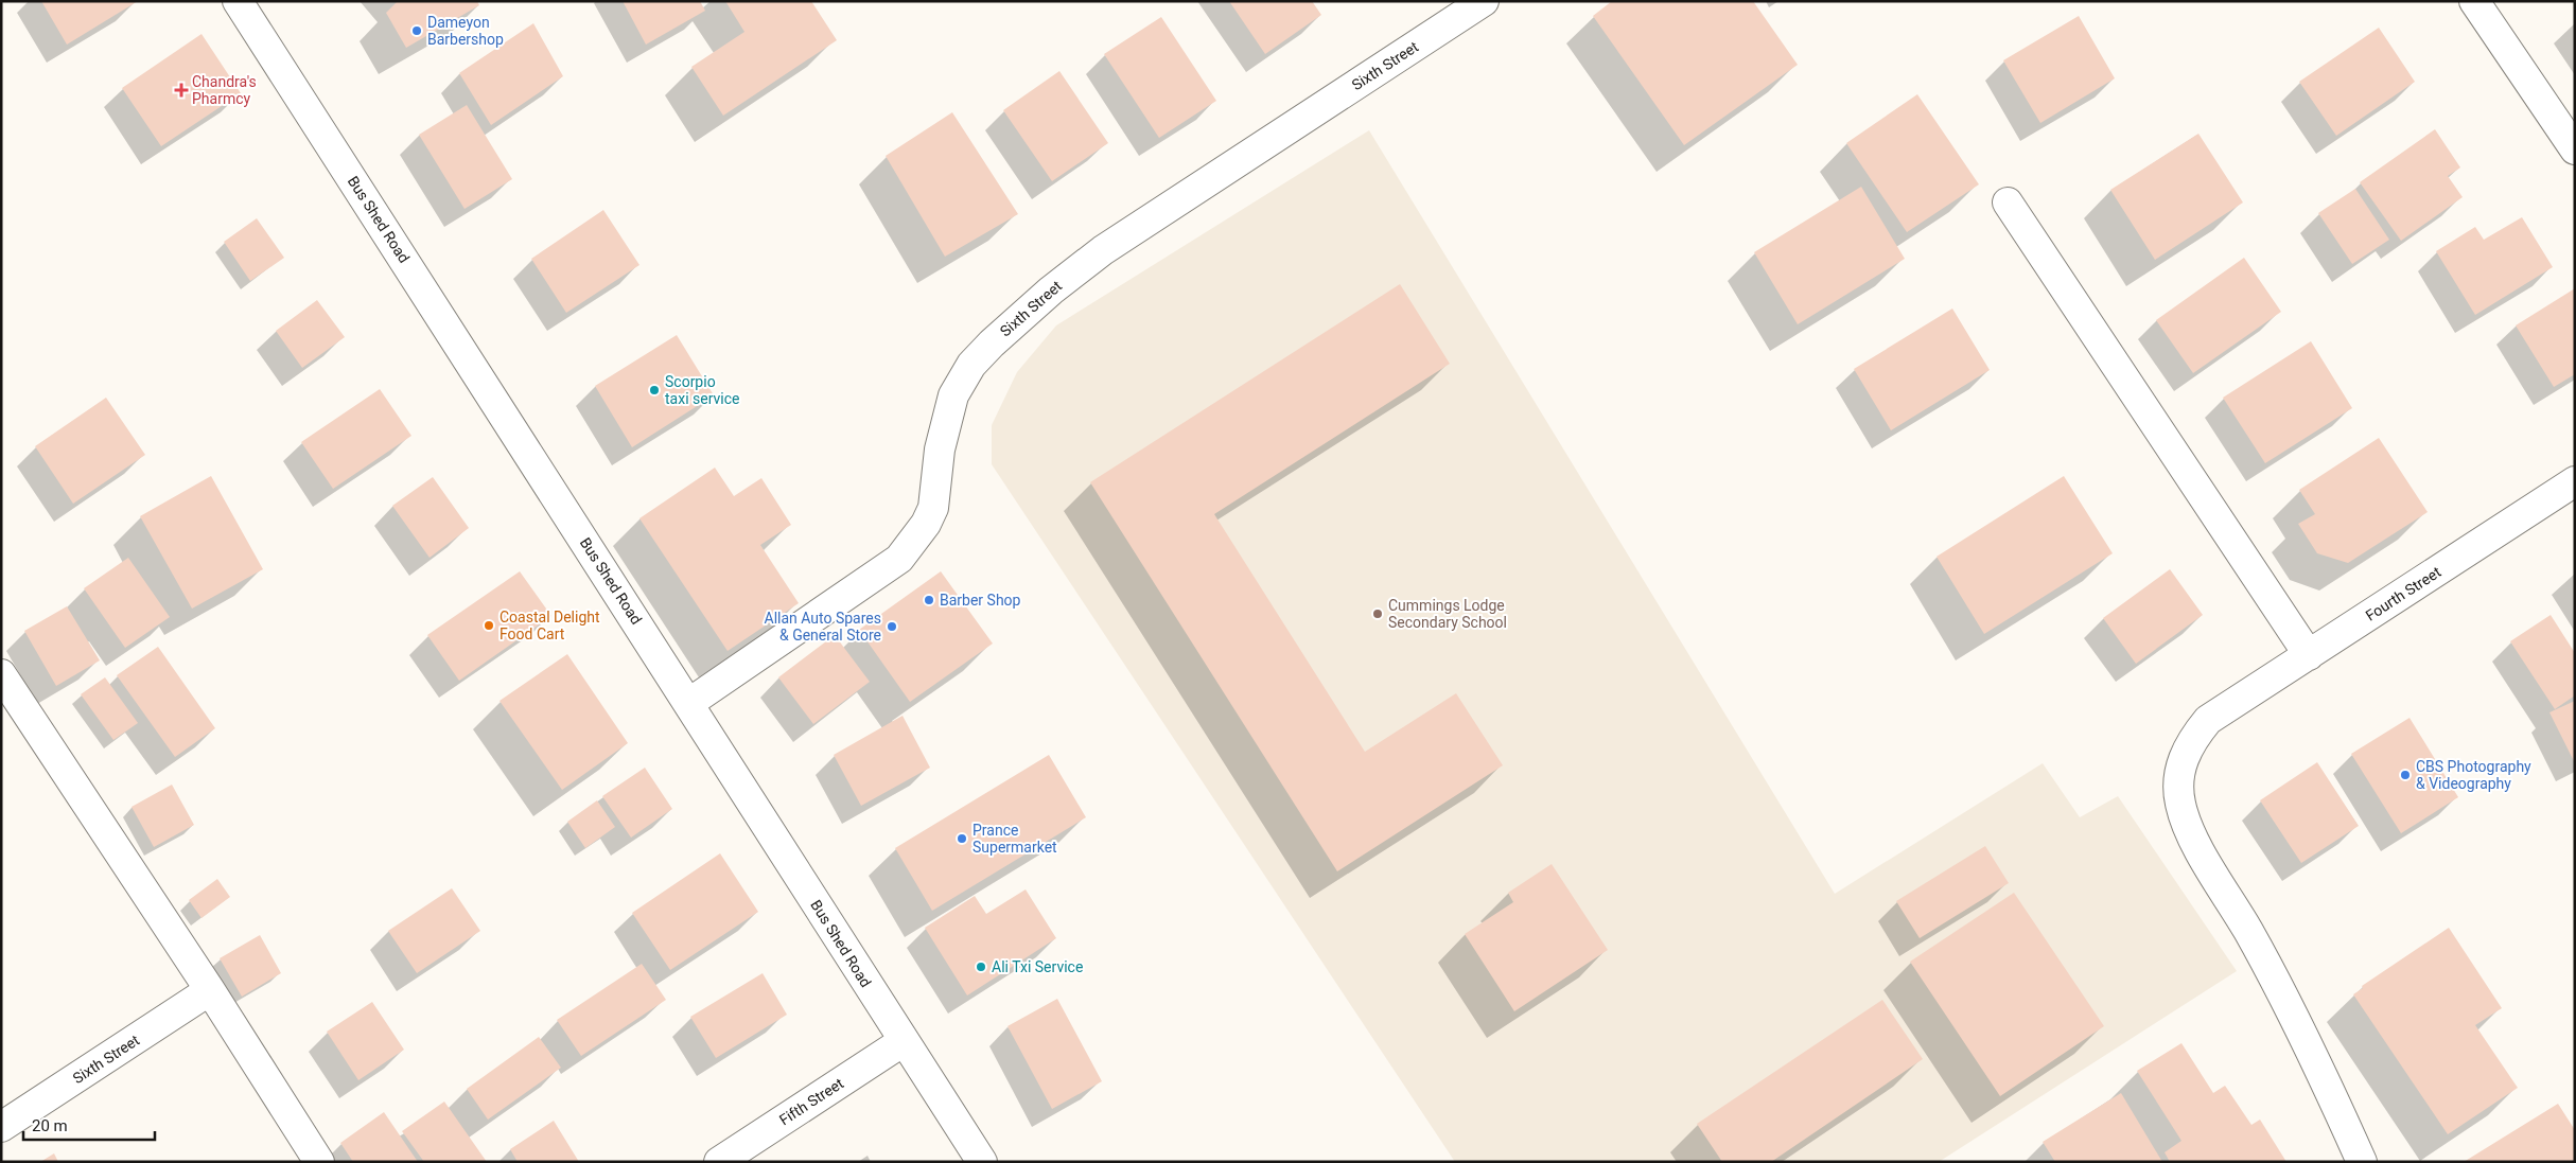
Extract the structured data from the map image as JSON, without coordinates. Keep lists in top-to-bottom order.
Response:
{
  "streets": {
    "street": [
      "Sixth Street",
      "Bus Shed Road",
      "Fourth Street",
      "Fifth Street"
    ]
  },
  "crossings": [
    ["Sixth Street", "Bus Shed Road"],
    ["Bus Shed Road", "Fifth Street"]
  ],
  "places": {
    "other": [
      "Dameyon Barbershop",
      "Scorpio taxi service",
      "Barber Shop",
      "Cummings Lodge Secondary School",
      "Coastal Delight Food Cart",
      "Allan Auto Spares & General Store",
      "CBS Photography & Videography",
      "Prance Supermarket",
      "Ali Txi Service"
    ],
    "health": ["Chandra's Pharmcy"]
  },
  "scale_bar": "20 m"
}
